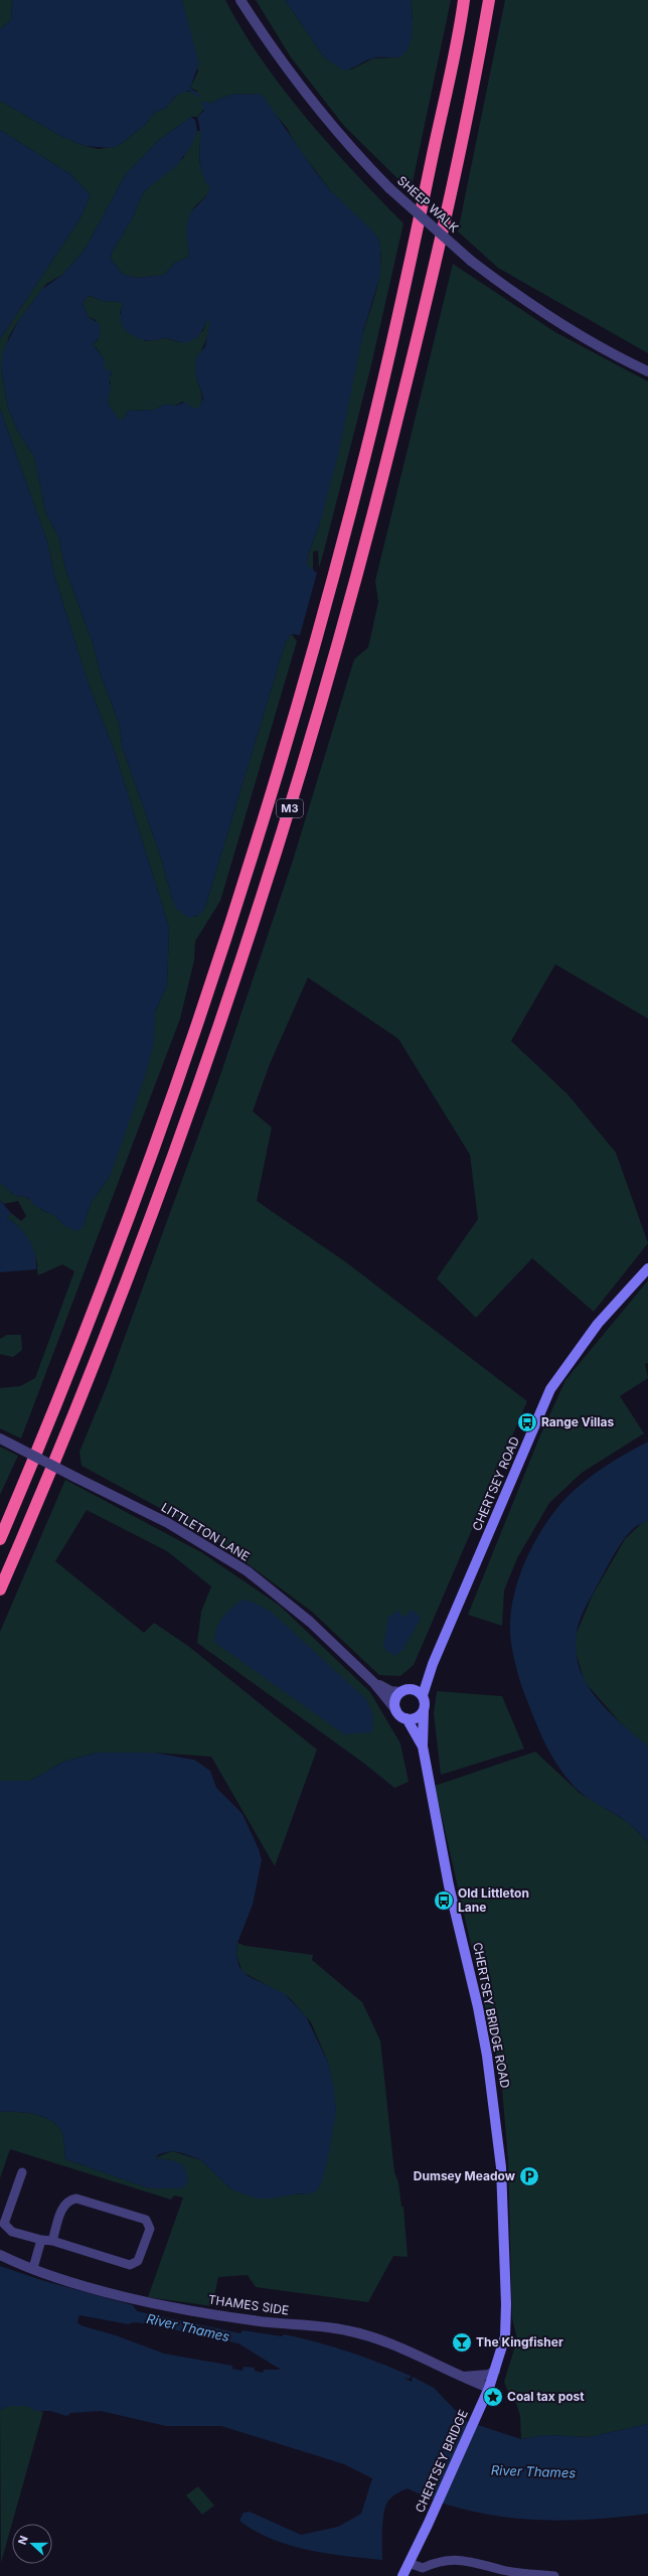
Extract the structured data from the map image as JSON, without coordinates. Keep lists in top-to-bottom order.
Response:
{
  "streets": {
    "highway": ["M3"],
    "main road": ["CHERTSEY ROAD", "CHERTSEY BRIDGE ROAD", "CHERTSEY BRIDGE"],
    "street": ["SHEEP WALK", "LITTLETON LANE", "THAMES SIDE"]
  },
  "crossings": [
    ["CHERTSEY ROAD", "CHERTSEY BRIDGE ROAD"],
    ["CHERTSEY BRIDGE ROAD", "THAMES SIDE"],
    ["CHERTSEY BRIDGE ROAD", "CHERTSEY BRIDGE"]
  ],
  "water": ["River Thames"],
  "places": {
    "bus stop": ["Range Villas", "Old Littleton Lane"],
    "parking": ["Dumsey Meadow"],
    "bar": ["The Kingfisher"],
    "place": ["Coal tax post"]
  },
  "north": "left"
}
